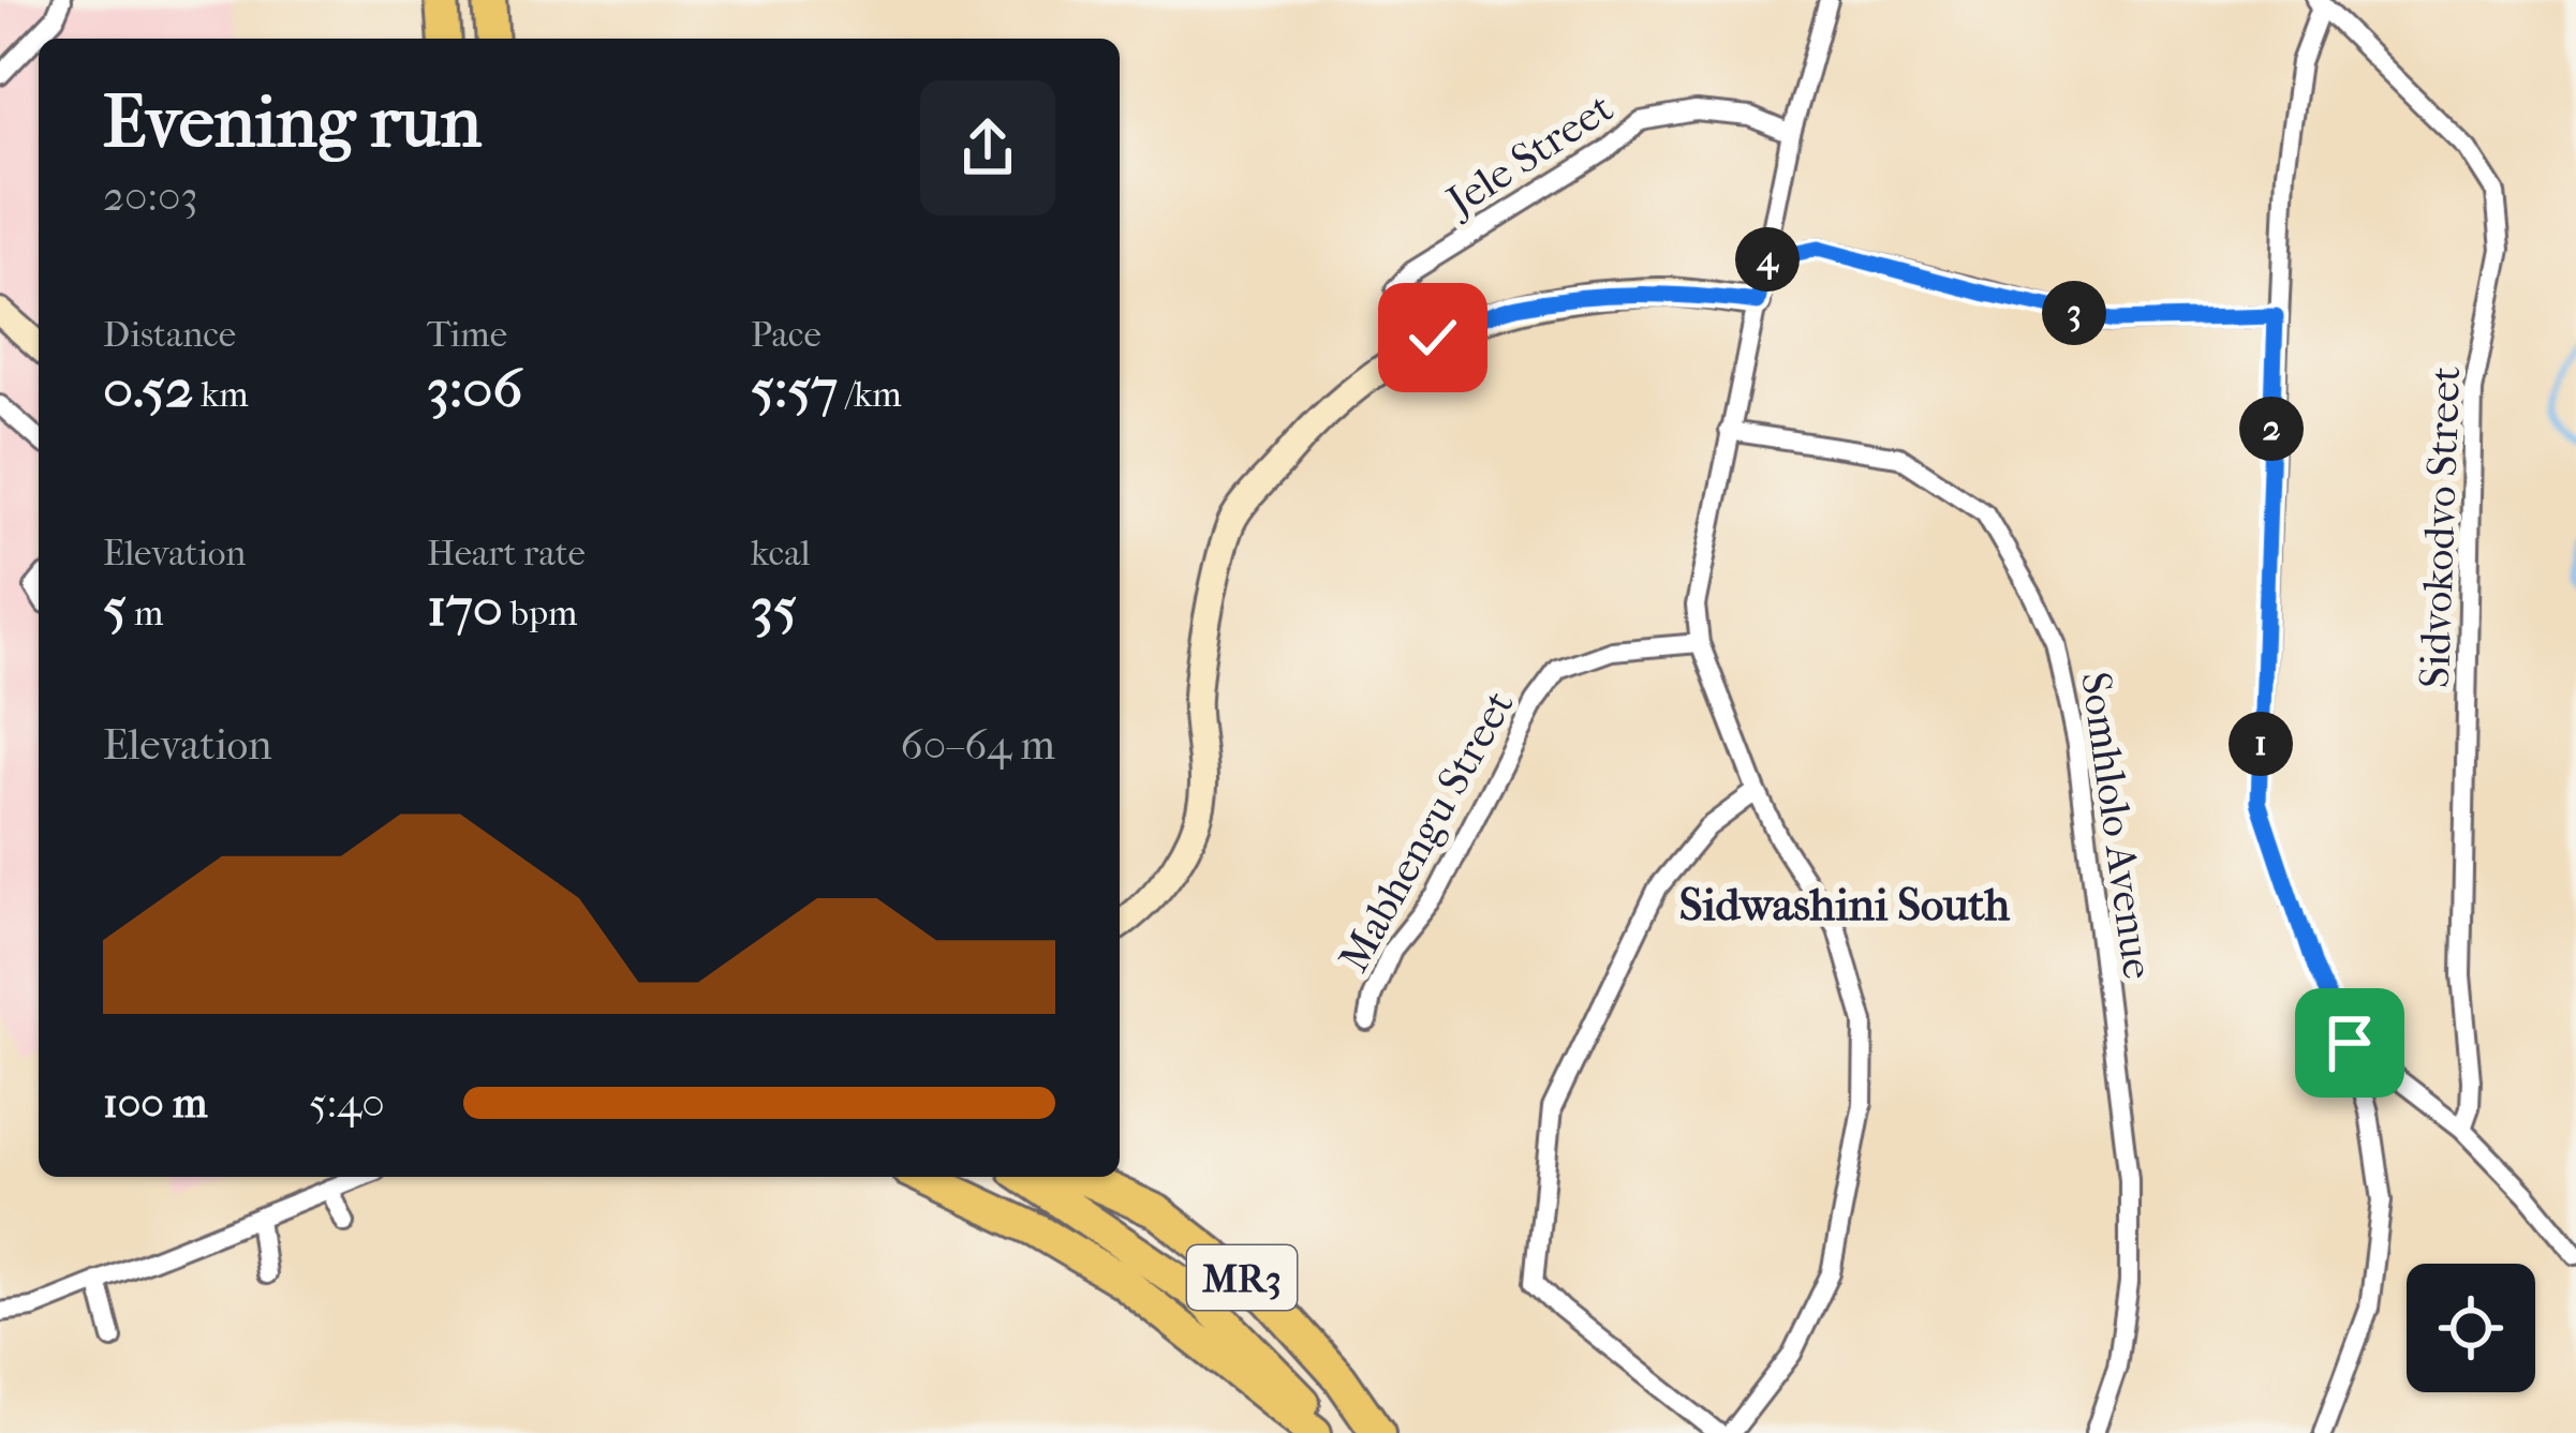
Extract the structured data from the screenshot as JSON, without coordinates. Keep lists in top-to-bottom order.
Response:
{
  "streets": {
    "highway": ["MR3"],
    "street": [
      "Jele Street",
      "Sidvokodvo Street",
      "Somhlolo Avenue",
      "Mabhengu Street"
    ]
  },
  "districts": ["Sidwashini South"],
  "page": {
    "heading": ["Evening run", "20:03"],
    "pins": [
      "4",
      "3",
      "2",
      "1"
    ],
    "stats": [
      ["Distance", "0.52 km"],
      ["Time", "3:06"],
      ["Pace", "5:57 /km"],
      ["Elevation", "5 m"],
      ["Heart rate", "170 bpm"],
      ["kcal", "35"]
    ],
    "chart": ["Elevation", "60–64 m"],
    "list": [
      {
        "name": "100 m",
        "note": "5:40"
      }
    ]
  }
}
